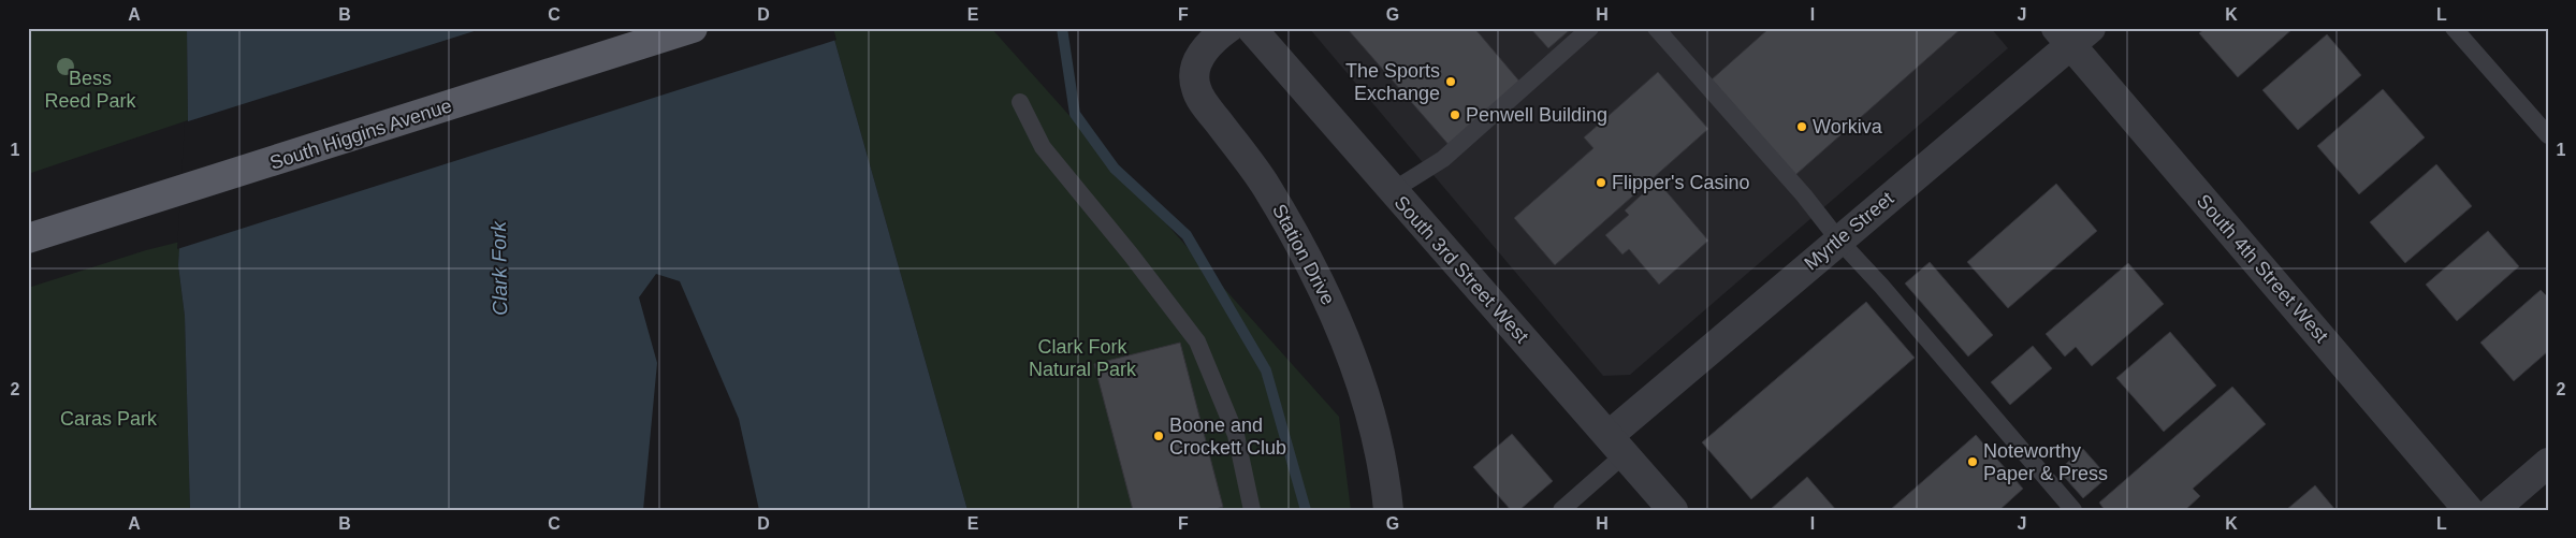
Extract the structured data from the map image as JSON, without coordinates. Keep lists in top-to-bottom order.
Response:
{
  "streets": {
    "main road": ["South Higgins Avenue"],
    "street": [
      "Myrtle Street",
      "Station Drive",
      "South 4th Street West",
      "South 3rd Street West"
    ]
  },
  "crossings": [
    ["Myrtle Street", "South 4th Street West"],
    ["Myrtle Street", "South 3rd Street West"]
  ],
  "water": ["Clark Fork"],
  "parks": ["Bess Reed Park", "Clark Fork Natural Park", "Caras Park"],
  "places": [
    "The Sports Exchange",
    "Penwell Building",
    "Workiva",
    "Flipper's Casino",
    "Boone and Crockett Club",
    "Noteworthy Paper & Press"
  ],
  "grid": {
    "columns": [
      "A",
      "B",
      "C",
      "D",
      "E",
      "F",
      "G",
      "H",
      "I",
      "J",
      "K",
      "L"
    ],
    "rows": ["1", "2"]
  }
}
